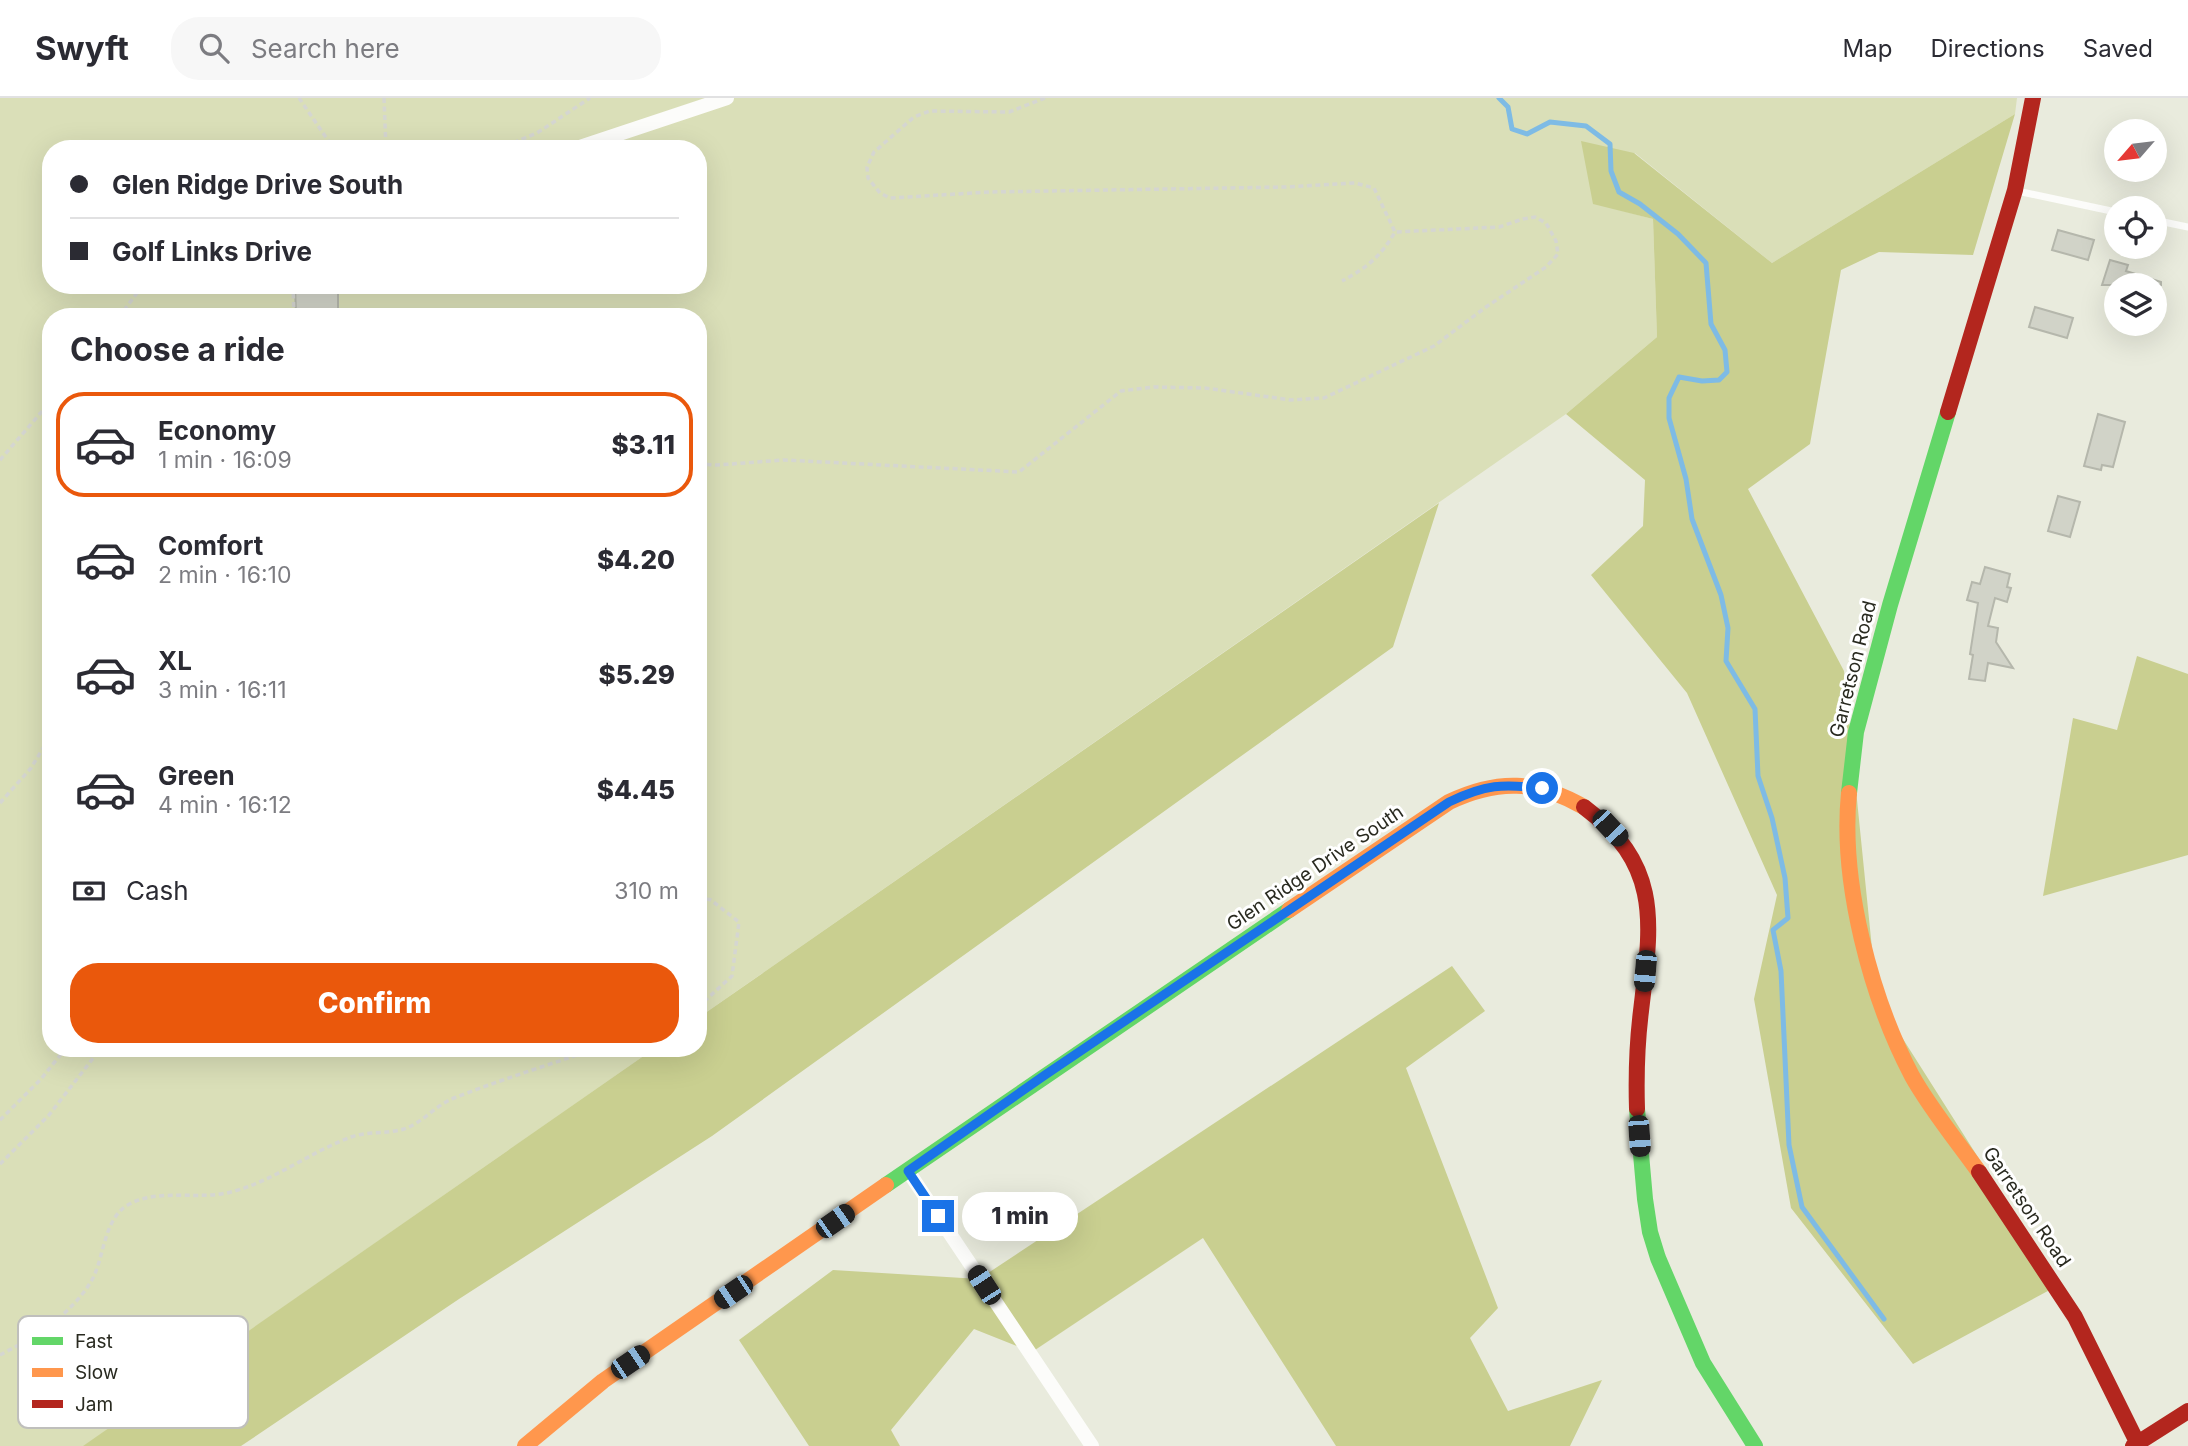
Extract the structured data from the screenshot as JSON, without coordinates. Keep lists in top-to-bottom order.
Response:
{
  "streets": {
    "street": ["Garretson Road", "Glen Ridge Drive South"]
  },
  "legend": ["Fast", "Slow", "Jam"],
  "north": "bottom left",
  "page": {
    "header": "Swyft",
    "search": "Search here",
    "nav": ["Map", "Directions", "Saved"],
    "banner": ["Glen Ridge Drive South", "Golf Links Drive"],
    "heading": "Choose a ride",
    "list": [
      {
        "name": "Economy",
        "note": "1 min · 16:09",
        "value": "$3.11"
      },
      {
        "name": "Comfort",
        "note": "2 min · 16:10",
        "value": "$4.20"
      },
      {
        "name": "XL",
        "note": "3 min · 16:11",
        "value": "$5.29"
      },
      {
        "name": "Green",
        "note": "4 min · 16:12",
        "value": "$4.45"
      }
    ],
    "pay": ["Cash", "310 m"],
    "buttons": "Confirm",
    "bubble": "1 min"
  }
}
